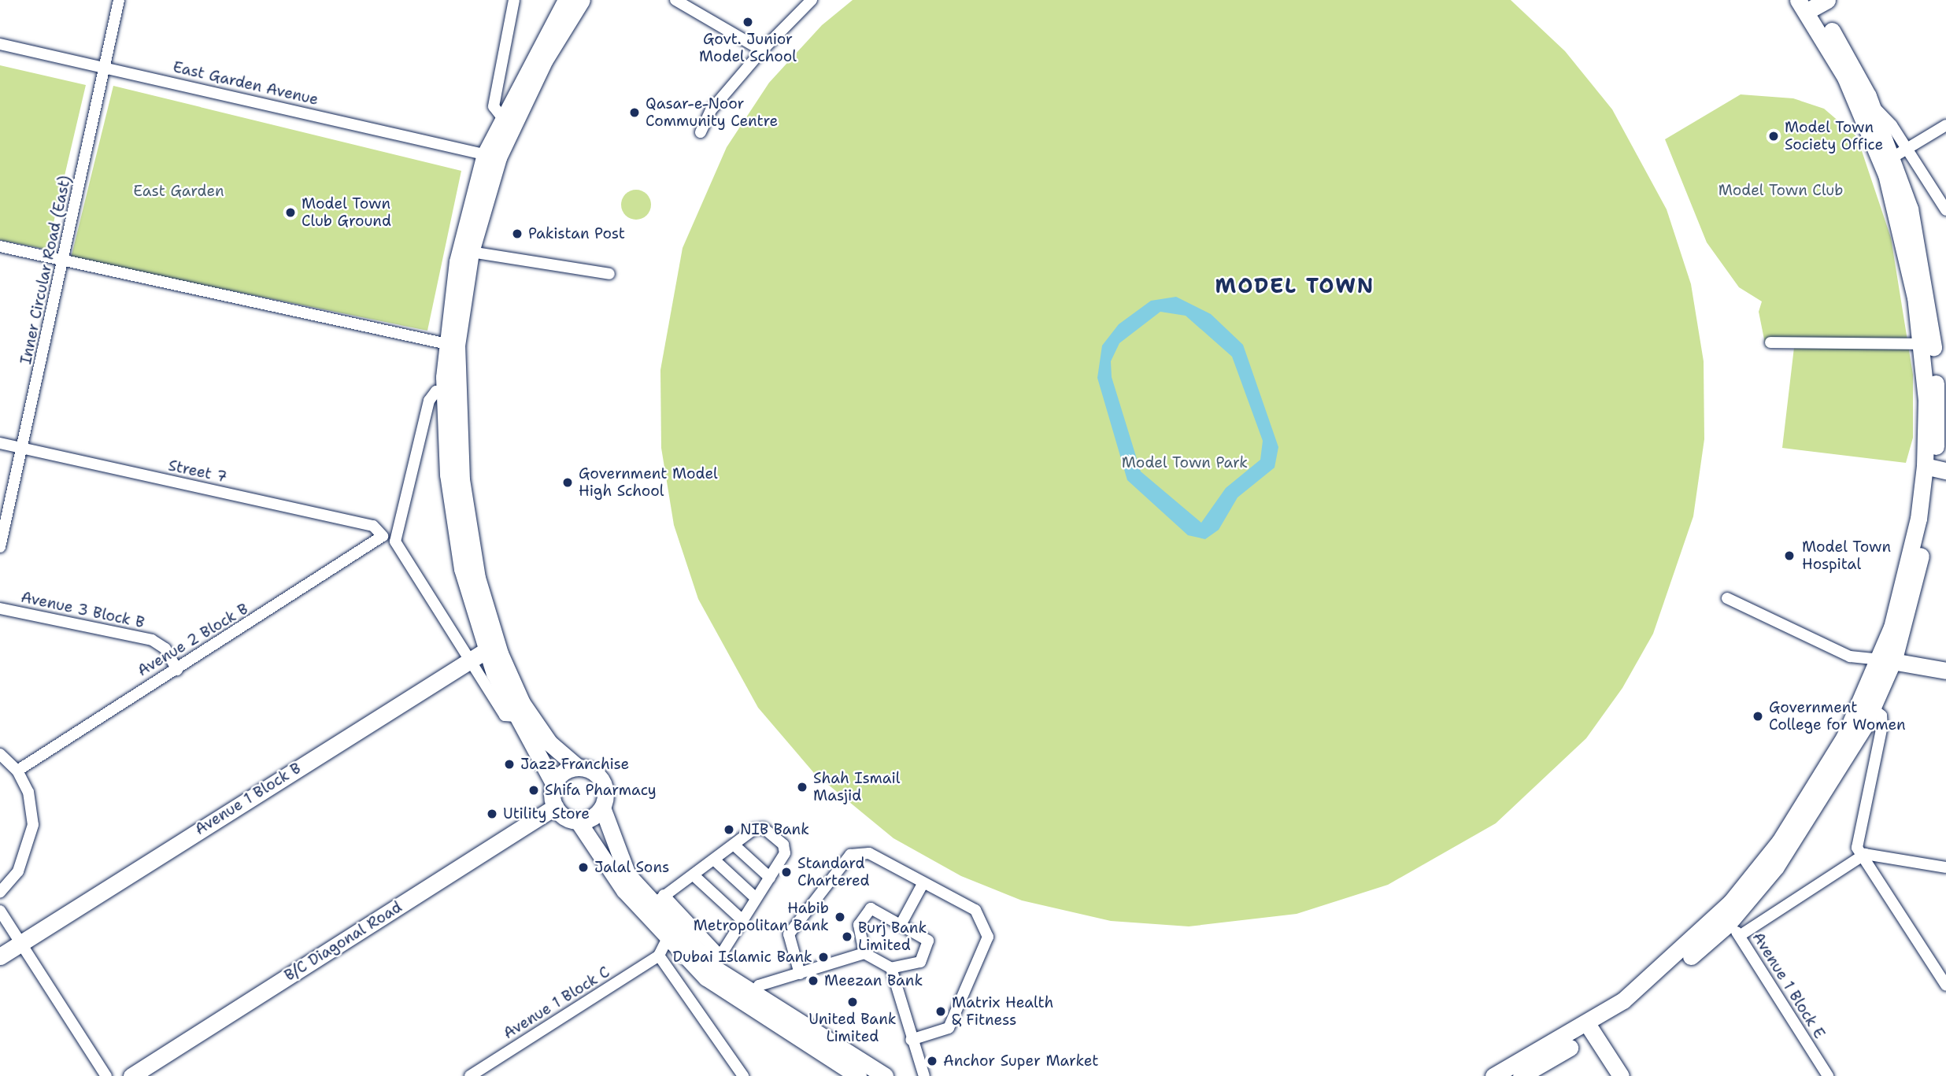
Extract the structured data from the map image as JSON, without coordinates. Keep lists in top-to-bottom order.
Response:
{
  "streets": {
    "main road": ["Avenue 1 Block B", "B/C Diagonal Road"],
    "street": [
      "East Garden Avenue",
      "Inner Circular Road (East)",
      "Street 7",
      "Avenue 3 Block B",
      "Avenue 2 Block B",
      "Avenue 1 Block E",
      "Avenue 1 Block C"
    ]
  },
  "crossings": [
    ["East Garden Avenue", "Inner Circular Road (East)"],
    ["Inner Circular Road (East)", "Street 7"],
    ["Street 7", "Avenue 2 Block B"],
    ["Avenue 3 Block B", "Avenue 2 Block B"]
  ],
  "districts": ["MODEL TOWN"],
  "parks": ["Model Town Club", "East Garden", "Model Town Park"],
  "places": [
    "Govt. Junior Model School",
    "Qasar-e-Noor Community Centre",
    "Model Town Society Office",
    "Model Town Club Ground",
    "Pakistan Post",
    "Government Model High School",
    "Model Town Hospital",
    "Government College for Women",
    "Jazz Franchise",
    "Shah Ismail Masjid",
    "Shifa Pharmacy",
    "Utility Store",
    "NIB Bank",
    "Jalal Sons",
    "Standard Chartered",
    "Habib Metropolitan Bank",
    "Burj Bank Limited",
    "Dubai Islamic Bank",
    "Meezan Bank",
    "United Bank Limited",
    "Matrix Health & Fitness",
    "Anchor Super Market"
  ]
}
